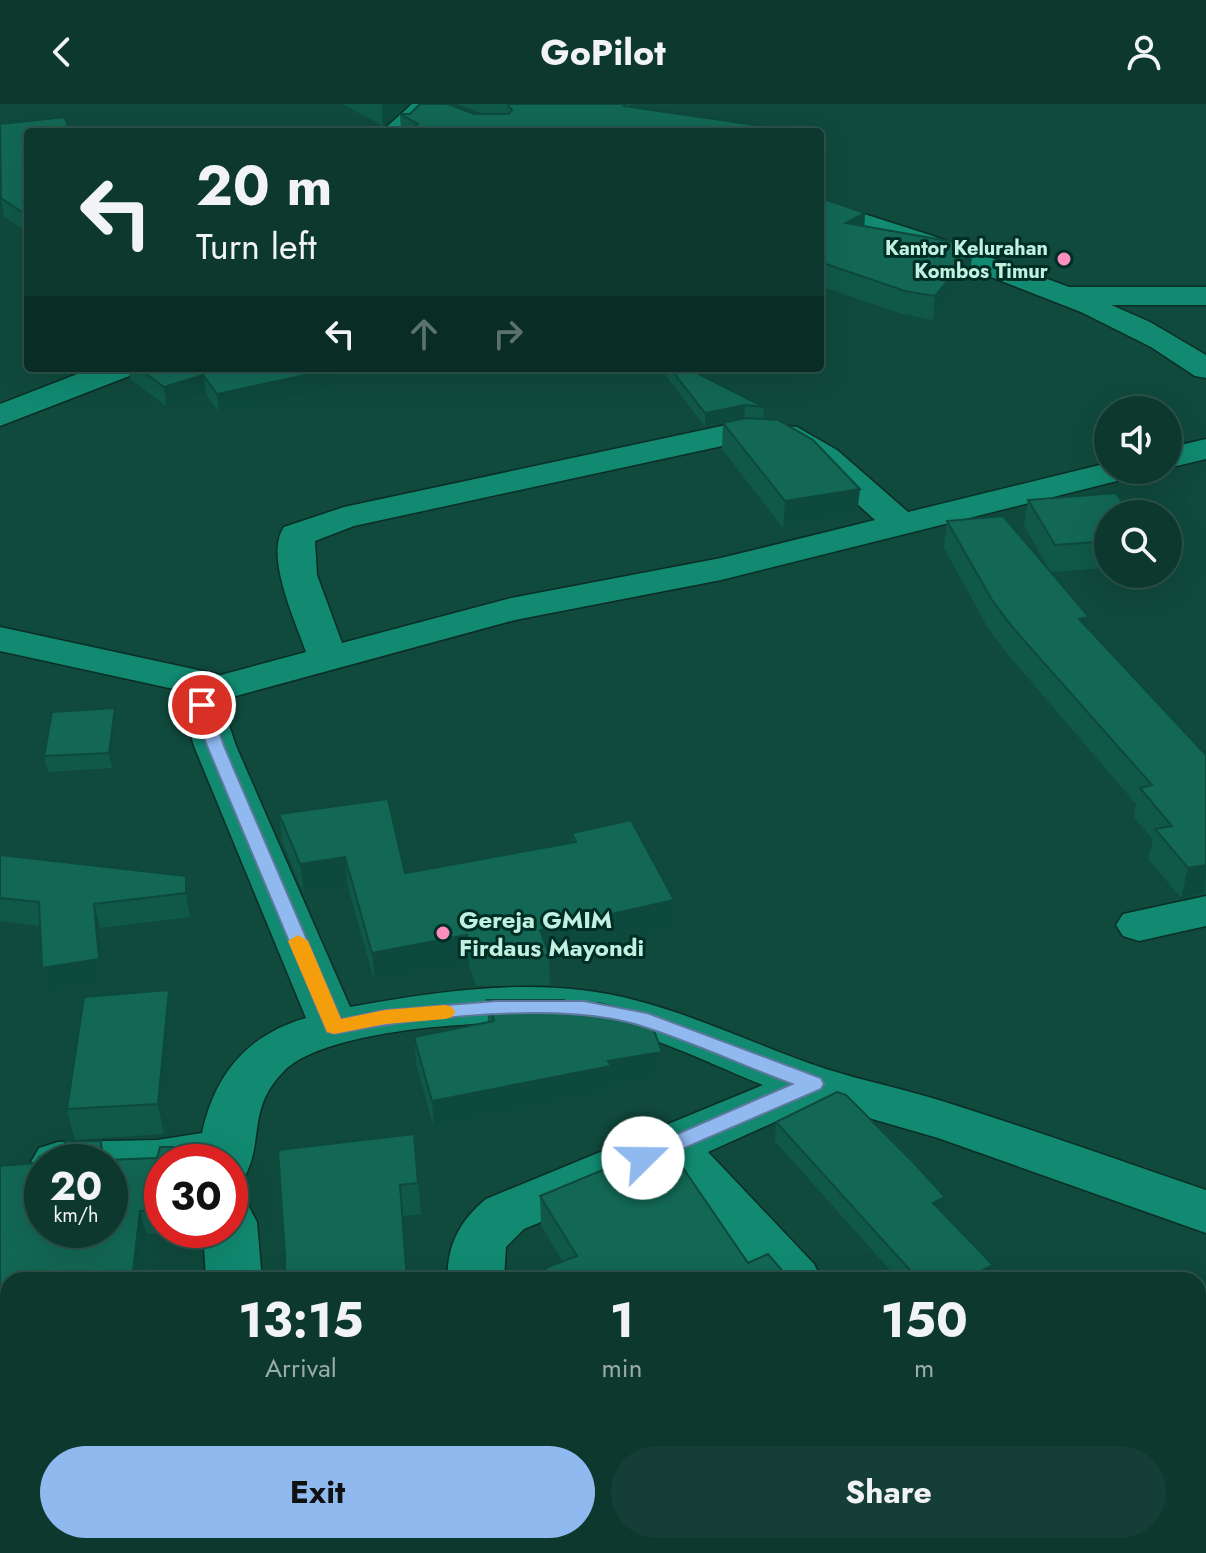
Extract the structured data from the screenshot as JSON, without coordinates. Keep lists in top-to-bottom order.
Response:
{
  "places": ["Kantor Kelurahan Kombos Timur", "Gereja GMIM Firdaus Mayondi"],
  "page": {
    "header": "GoPilot",
    "turn": ["20 m", "Turn left"],
    "speed": "20 km/h",
    "limit": "30",
    "eta": [
      "13:15",
      "Arrival",
      "1",
      "min",
      "150",
      "m"
    ],
    "buttons": ["Exit", "Share"]
  }
}
